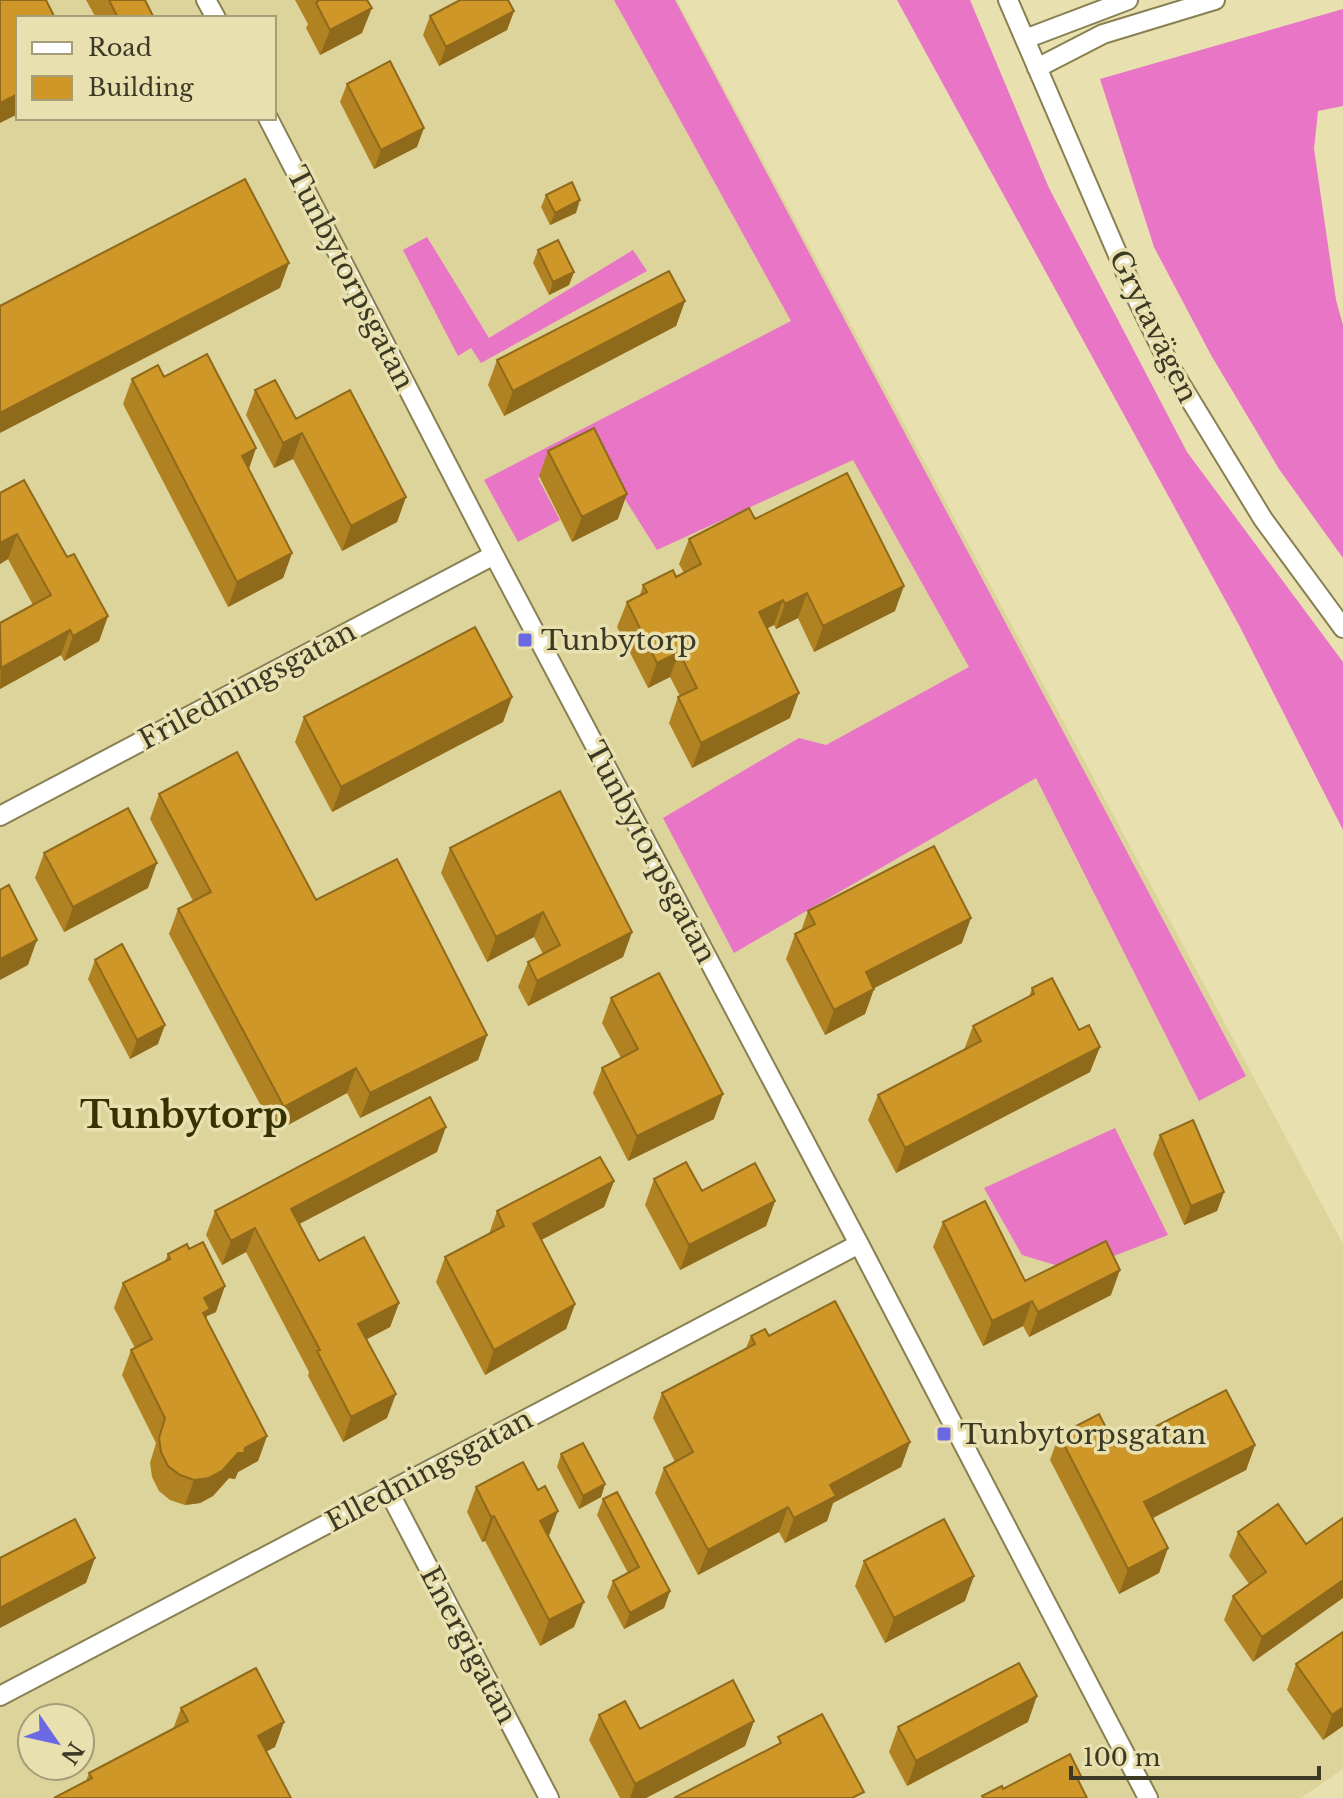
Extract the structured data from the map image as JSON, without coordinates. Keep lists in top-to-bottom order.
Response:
{
  "streets": {
    "street": [
      "Tunbytorpsgatan",
      "Grytavägen",
      "Friledningsgatan",
      "Elledningsgatan",
      "Energigatan"
    ]
  },
  "crossings": [
    ["Tunbytorpsgatan", "Friledningsgatan"],
    ["Tunbytorpsgatan", "Elledningsgatan"],
    ["Elledningsgatan", "Energigatan"]
  ],
  "districts": ["Tunbytorp"],
  "places": {
    "transit": ["Tunbytorp", "Tunbytorpsgatan"]
  },
  "legend": ["Road", "Building"],
  "scale_bar": "100 m",
  "north": "bottom right"
}
